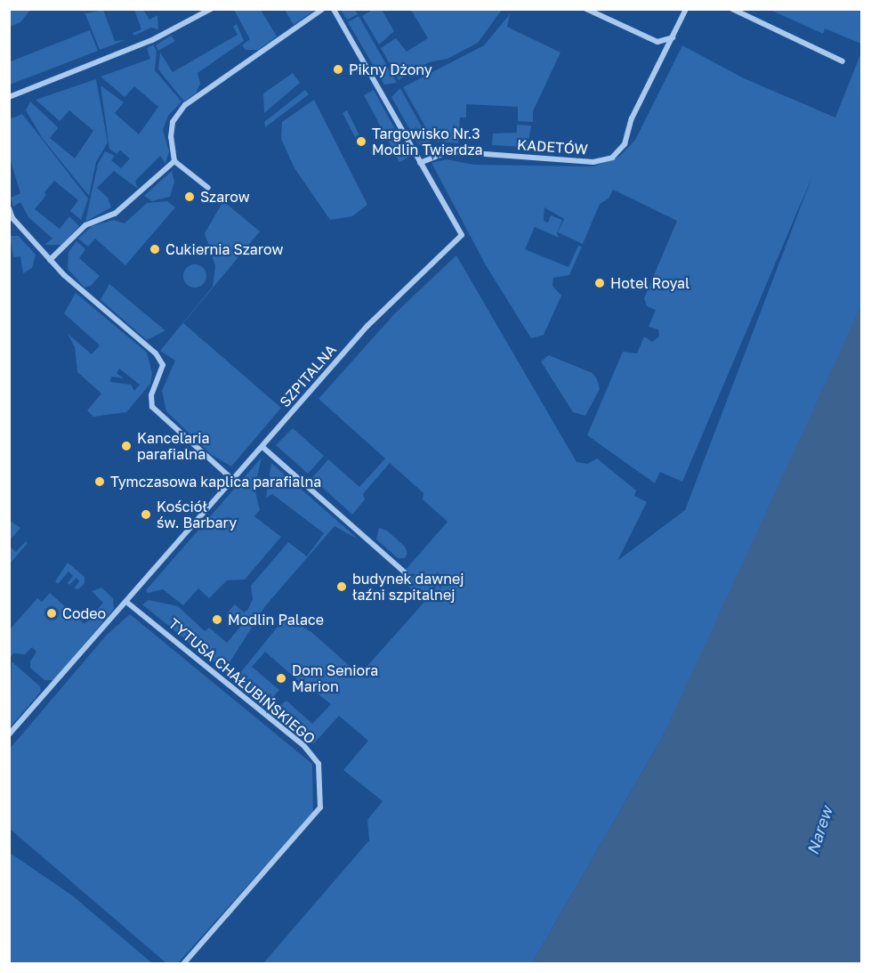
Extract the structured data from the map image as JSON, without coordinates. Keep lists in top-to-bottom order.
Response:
{
  "streets": {
    "street": ["KADETÓW", "SZPITALNA", "TYTUSA CHAŁUBIŃSKIEGO"]
  },
  "crossings": [
    ["KADETÓW", "SZPITALNA"],
    ["SZPITALNA", "TYTUSA CHAŁUBIŃSKIEGO"]
  ],
  "water": ["Narew"],
  "places": [
    "Pikny Dżony",
    "Targowisko Nr.3 Modlin Twierdza",
    "Szarow",
    "Cukiernia Szarow",
    "Hotel Royal",
    "Kancelaria parafialna",
    "Tymczasowa kaplica parafialna",
    "Kościół św. Barbary",
    "budynek dawnej łaźni szpitalnej",
    "Codeo",
    "Modlin Palace",
    "Dom Seniora Marion"
  ]
}
